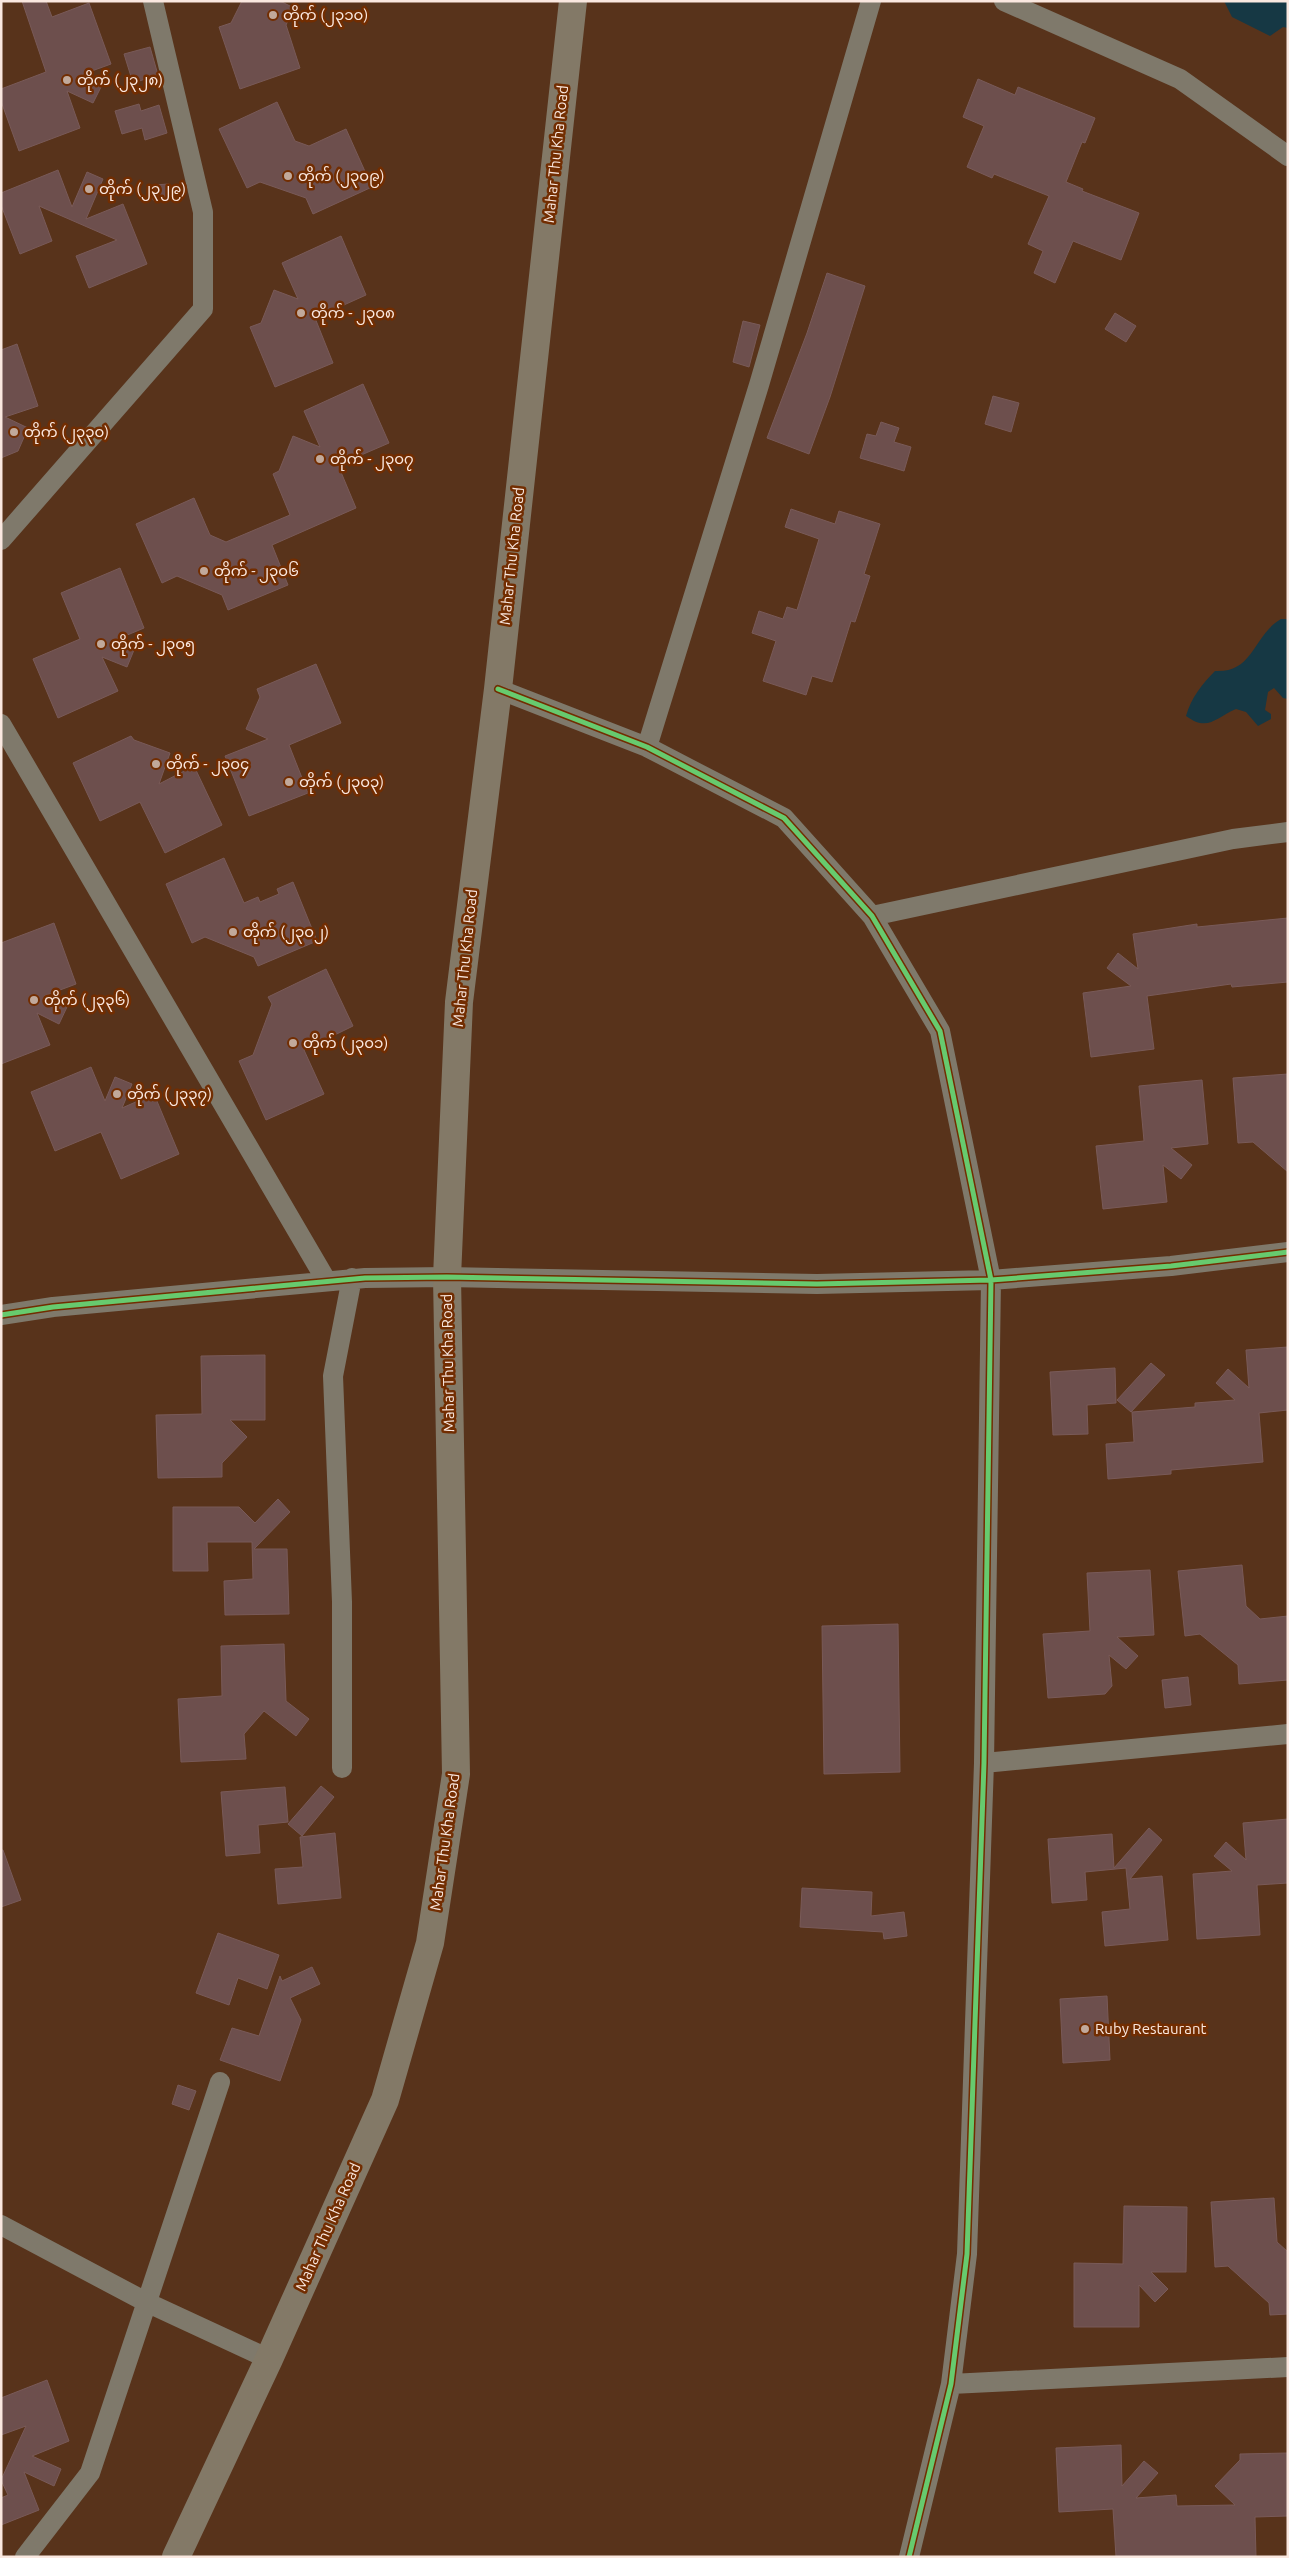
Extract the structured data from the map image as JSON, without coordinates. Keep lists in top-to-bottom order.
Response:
{
  "streets": {
    "main road": ["Mahar Thu Kha Road"]
  },
  "places": [
    "တိုက် (၂၃၁၀)",
    "တိုက် (၂၃၂၈)",
    "တိုက် (၂၃၀၉)",
    "တိုက် (၂၃၂၉)",
    "တိုက် - ၂၃၀၈",
    "တိုက် (၂၃၃၀)",
    "တိုက် - ၂၃၀၇",
    "တိုက် - ၂၃၀၆",
    "တိုက် - ၂၃၀၅",
    "တိုက် - ၂၃၀၄",
    "တိုက် (၂၃၀၃)",
    "တိုက် (၂၃၀၂)",
    "တိုက် (၂၃၃၆)",
    "တိုက် (၂၃၀၁)",
    "တိုက် (၂၃၃၇)",
    "Ruby Restaurant"
  ]
}
